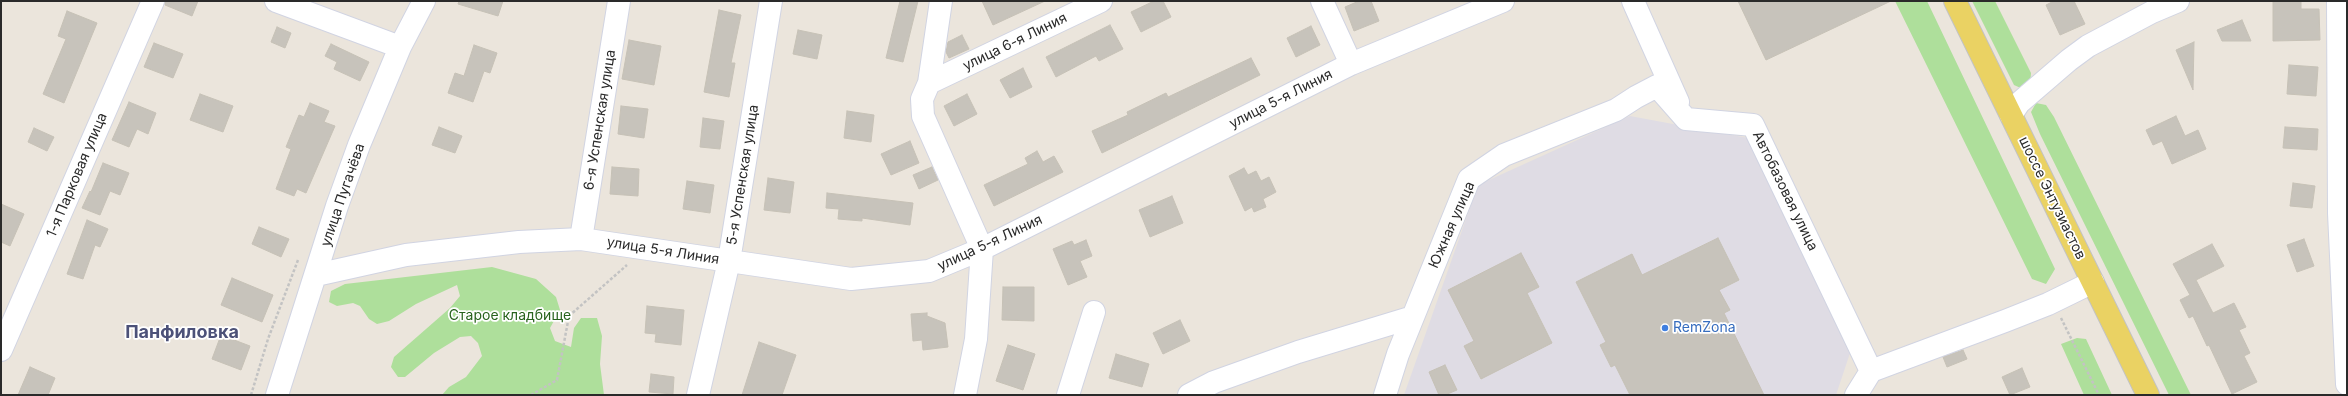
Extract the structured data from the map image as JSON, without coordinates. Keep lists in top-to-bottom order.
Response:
{
  "streets": {
    "main road": ["шоссе Энтузиастов"],
    "street": [
      "улица 6-я Линия",
      "улица 5-я Линия",
      "6-я Успенская улица",
      "1-я Парковая улица",
      "5-я Успенская улица",
      "Автобазовая улица",
      "улица Пугачёва",
      "Южная улица"
    ]
  },
  "crossings": [
    ["улица 5-я Линия", "6-я Успенская улица"],
    ["улица 5-я Линия", "5-я Успенская улица"],
    ["улица 5-я Линия", "улица Пугачёва"],
    ["Автобазовая улица", "Южная улица"]
  ],
  "districts": ["Панфиловка"],
  "parks": ["Старое кладбище"],
  "places": ["RemZona"]
}
